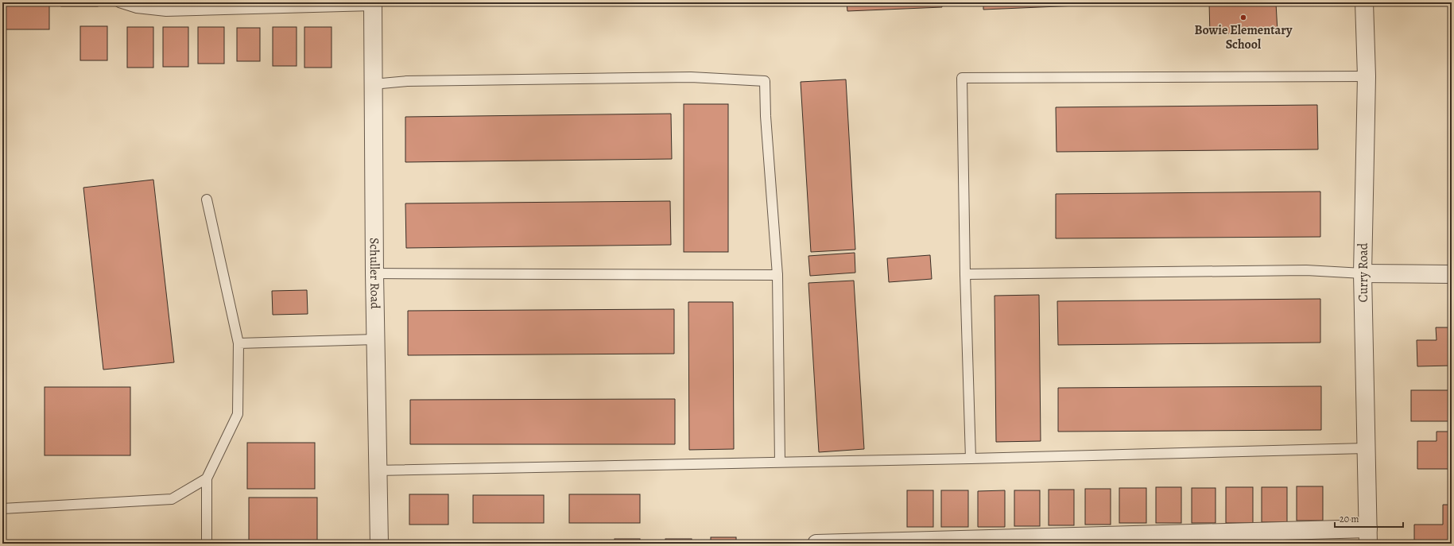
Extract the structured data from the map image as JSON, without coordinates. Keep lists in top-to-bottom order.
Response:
{
  "streets": {
    "street": ["Curry Road", "Schuller Road"]
  },
  "places": ["Bowie Elementary School"],
  "scale_bar": "20 m"
}
